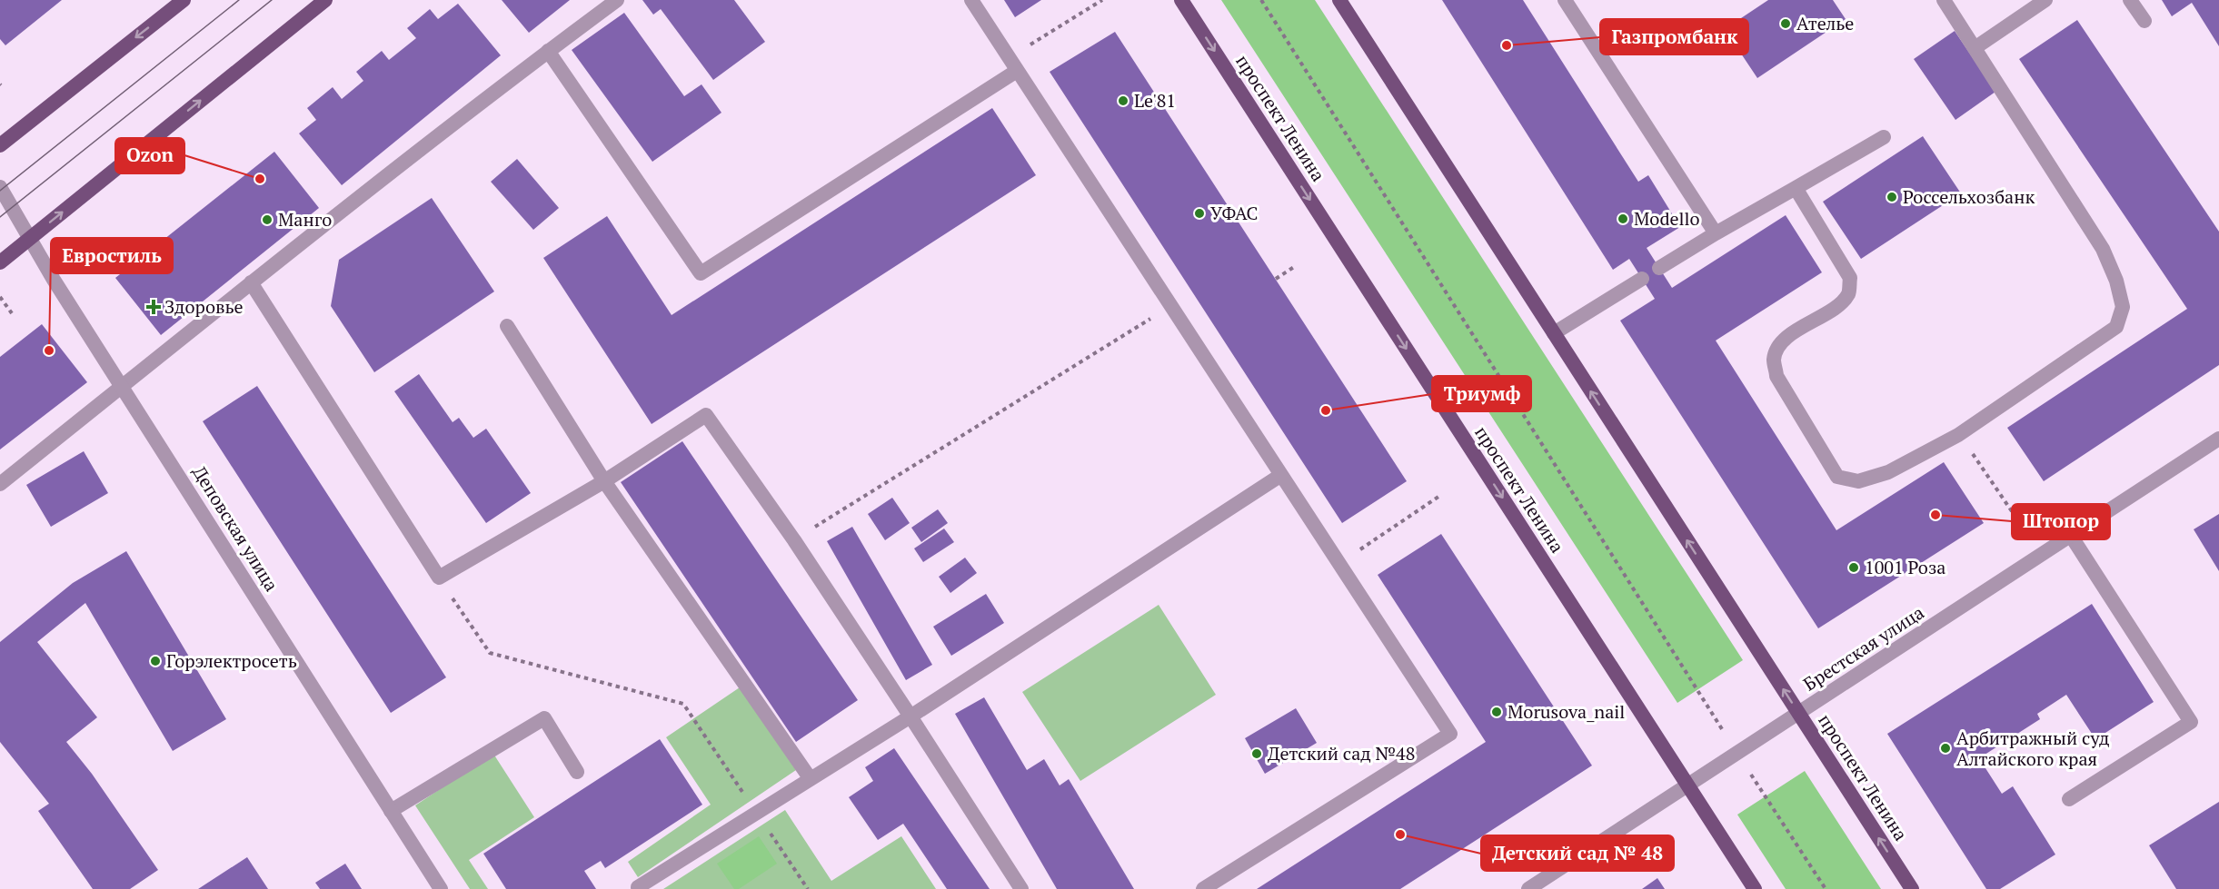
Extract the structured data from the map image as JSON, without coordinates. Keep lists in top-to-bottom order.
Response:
{
  "streets": {
    "main road": ["проспект Ленина"],
    "street": ["Деповская улица", "Брестская улица"]
  },
  "crossings": [
    ["проспект Ленина", "Брестская улица"]
  ],
  "places": {
    "other": [
      "Ателье",
      "Газпромбанк",
      "Le'81",
      "Ozon",
      "Россельхозбанк",
      "УФАС",
      "Modello",
      "Манго",
      "Евростиль",
      "Триумф",
      "Штопор",
      "1001 Роза",
      "Горэлектросеть",
      "Morusova_nail",
      "Арбитражный суд Алтайского края",
      "Детский сад №48",
      "Детский сад № 48"
    ],
    "health": ["Здоровье"]
  }
}
